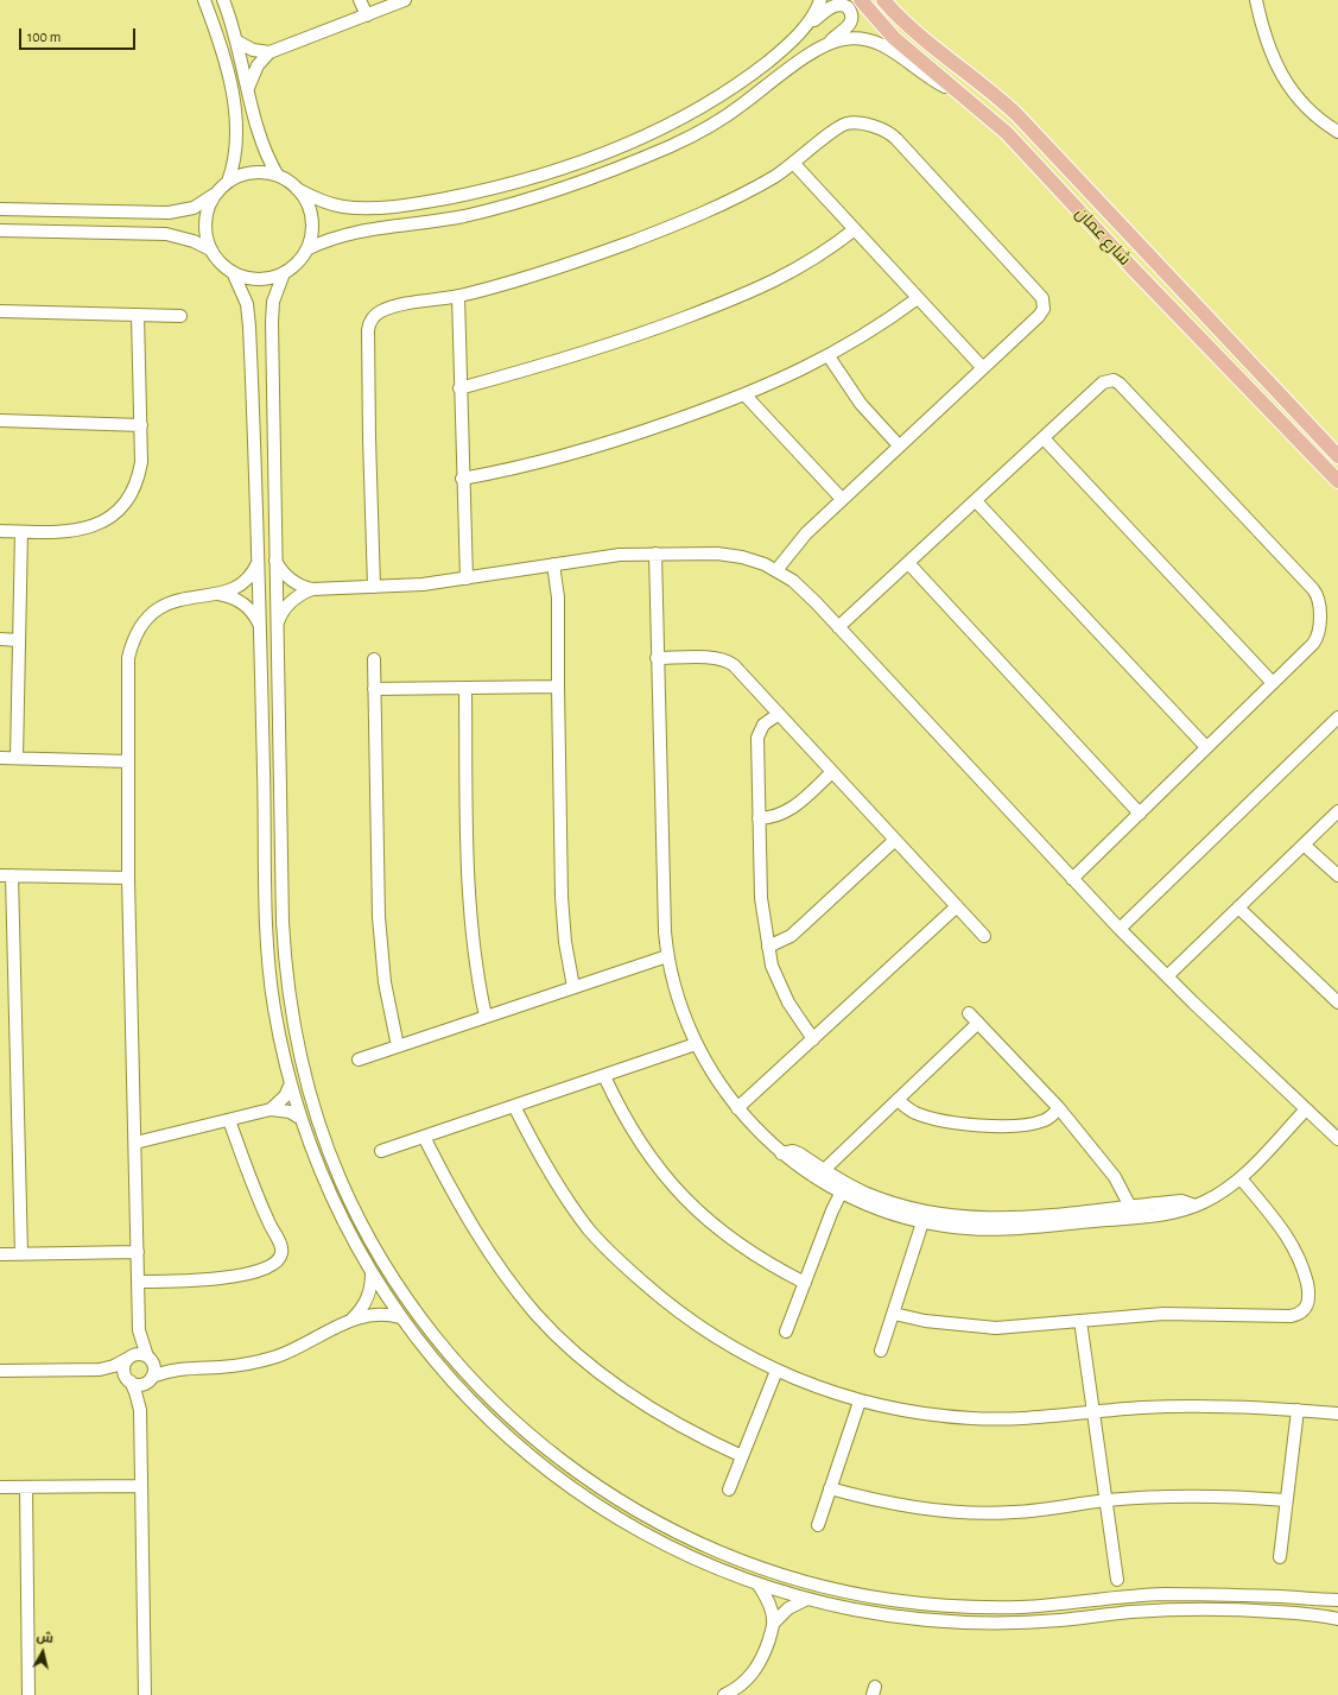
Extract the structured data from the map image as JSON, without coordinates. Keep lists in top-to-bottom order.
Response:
{
  "streets": {
    "main road": ["شارع عمان"]
  },
  "scale_bar": "100 m",
  "north": "top"
}
